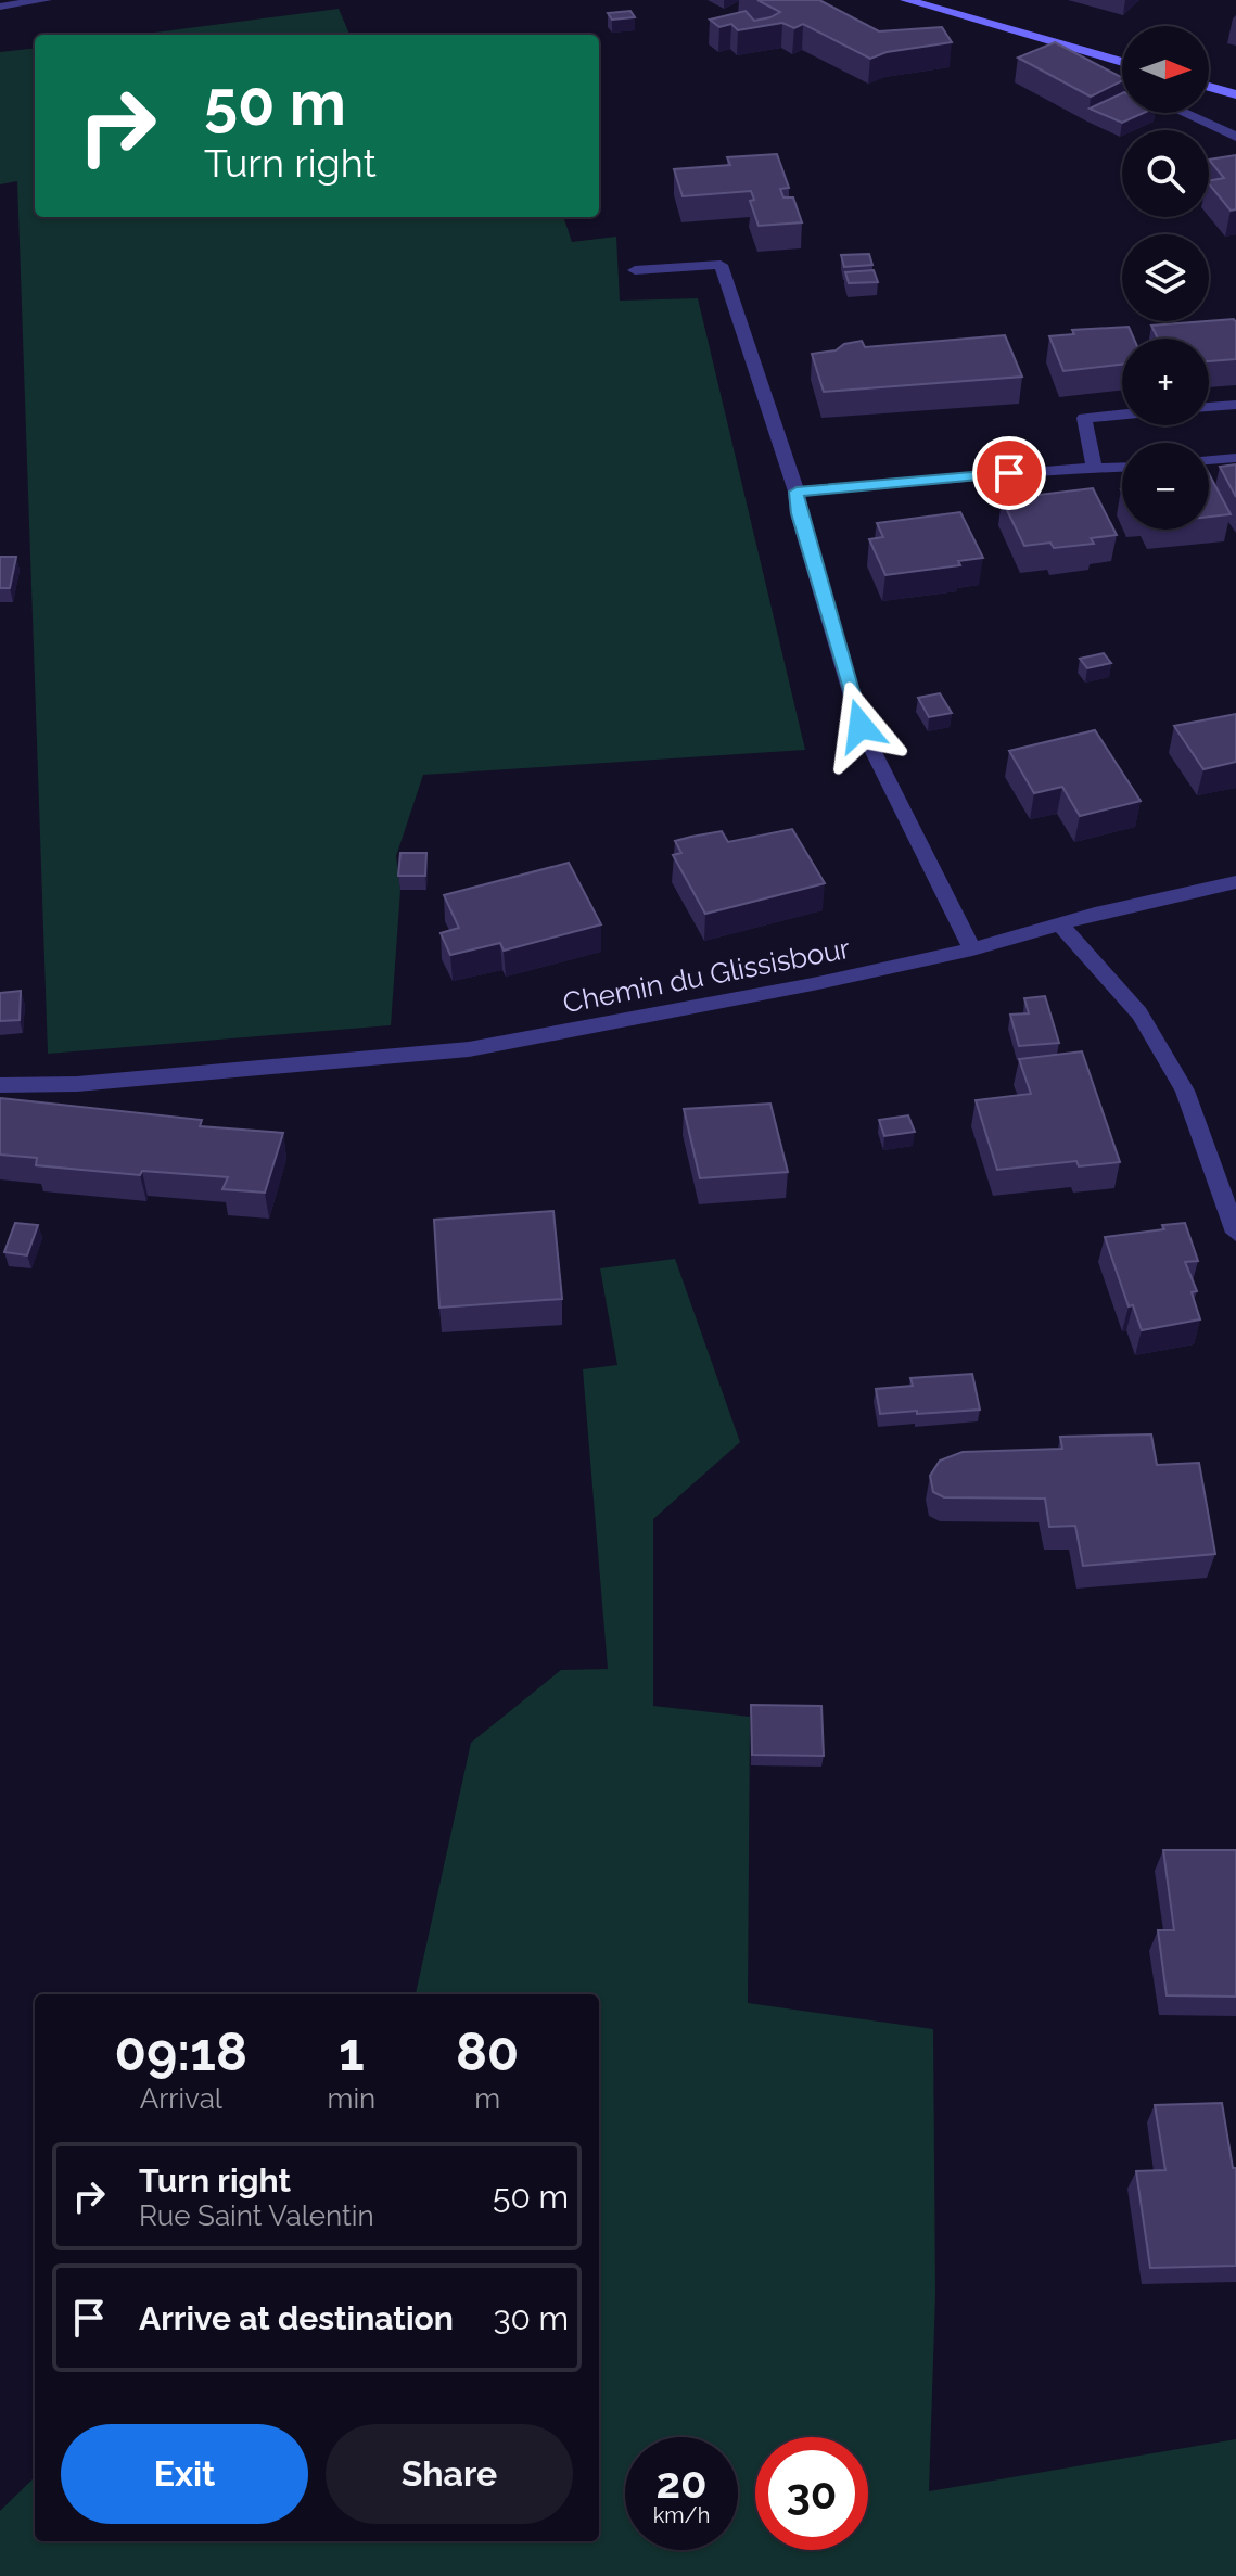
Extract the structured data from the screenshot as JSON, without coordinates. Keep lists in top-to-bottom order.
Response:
{
  "streets": {
    "street": ["Chemin du Glissisbour"]
  },
  "north": "right",
  "page": {
    "map_buttons": ["+", "−"],
    "turn": ["50 m", "Turn right"],
    "eta": [
      "09:18",
      "Arrival",
      "1",
      "min",
      "80",
      "m"
    ],
    "list": [
      {
        "name": "Turn right",
        "note": "Rue Saint Valentin",
        "value": "50 m"
      },
      {
        "name": "Arrive at destination",
        "value": "30 m"
      }
    ],
    "buttons": ["Exit", "Share"],
    "speed": "20 km/h",
    "limit": "30"
  }
}
